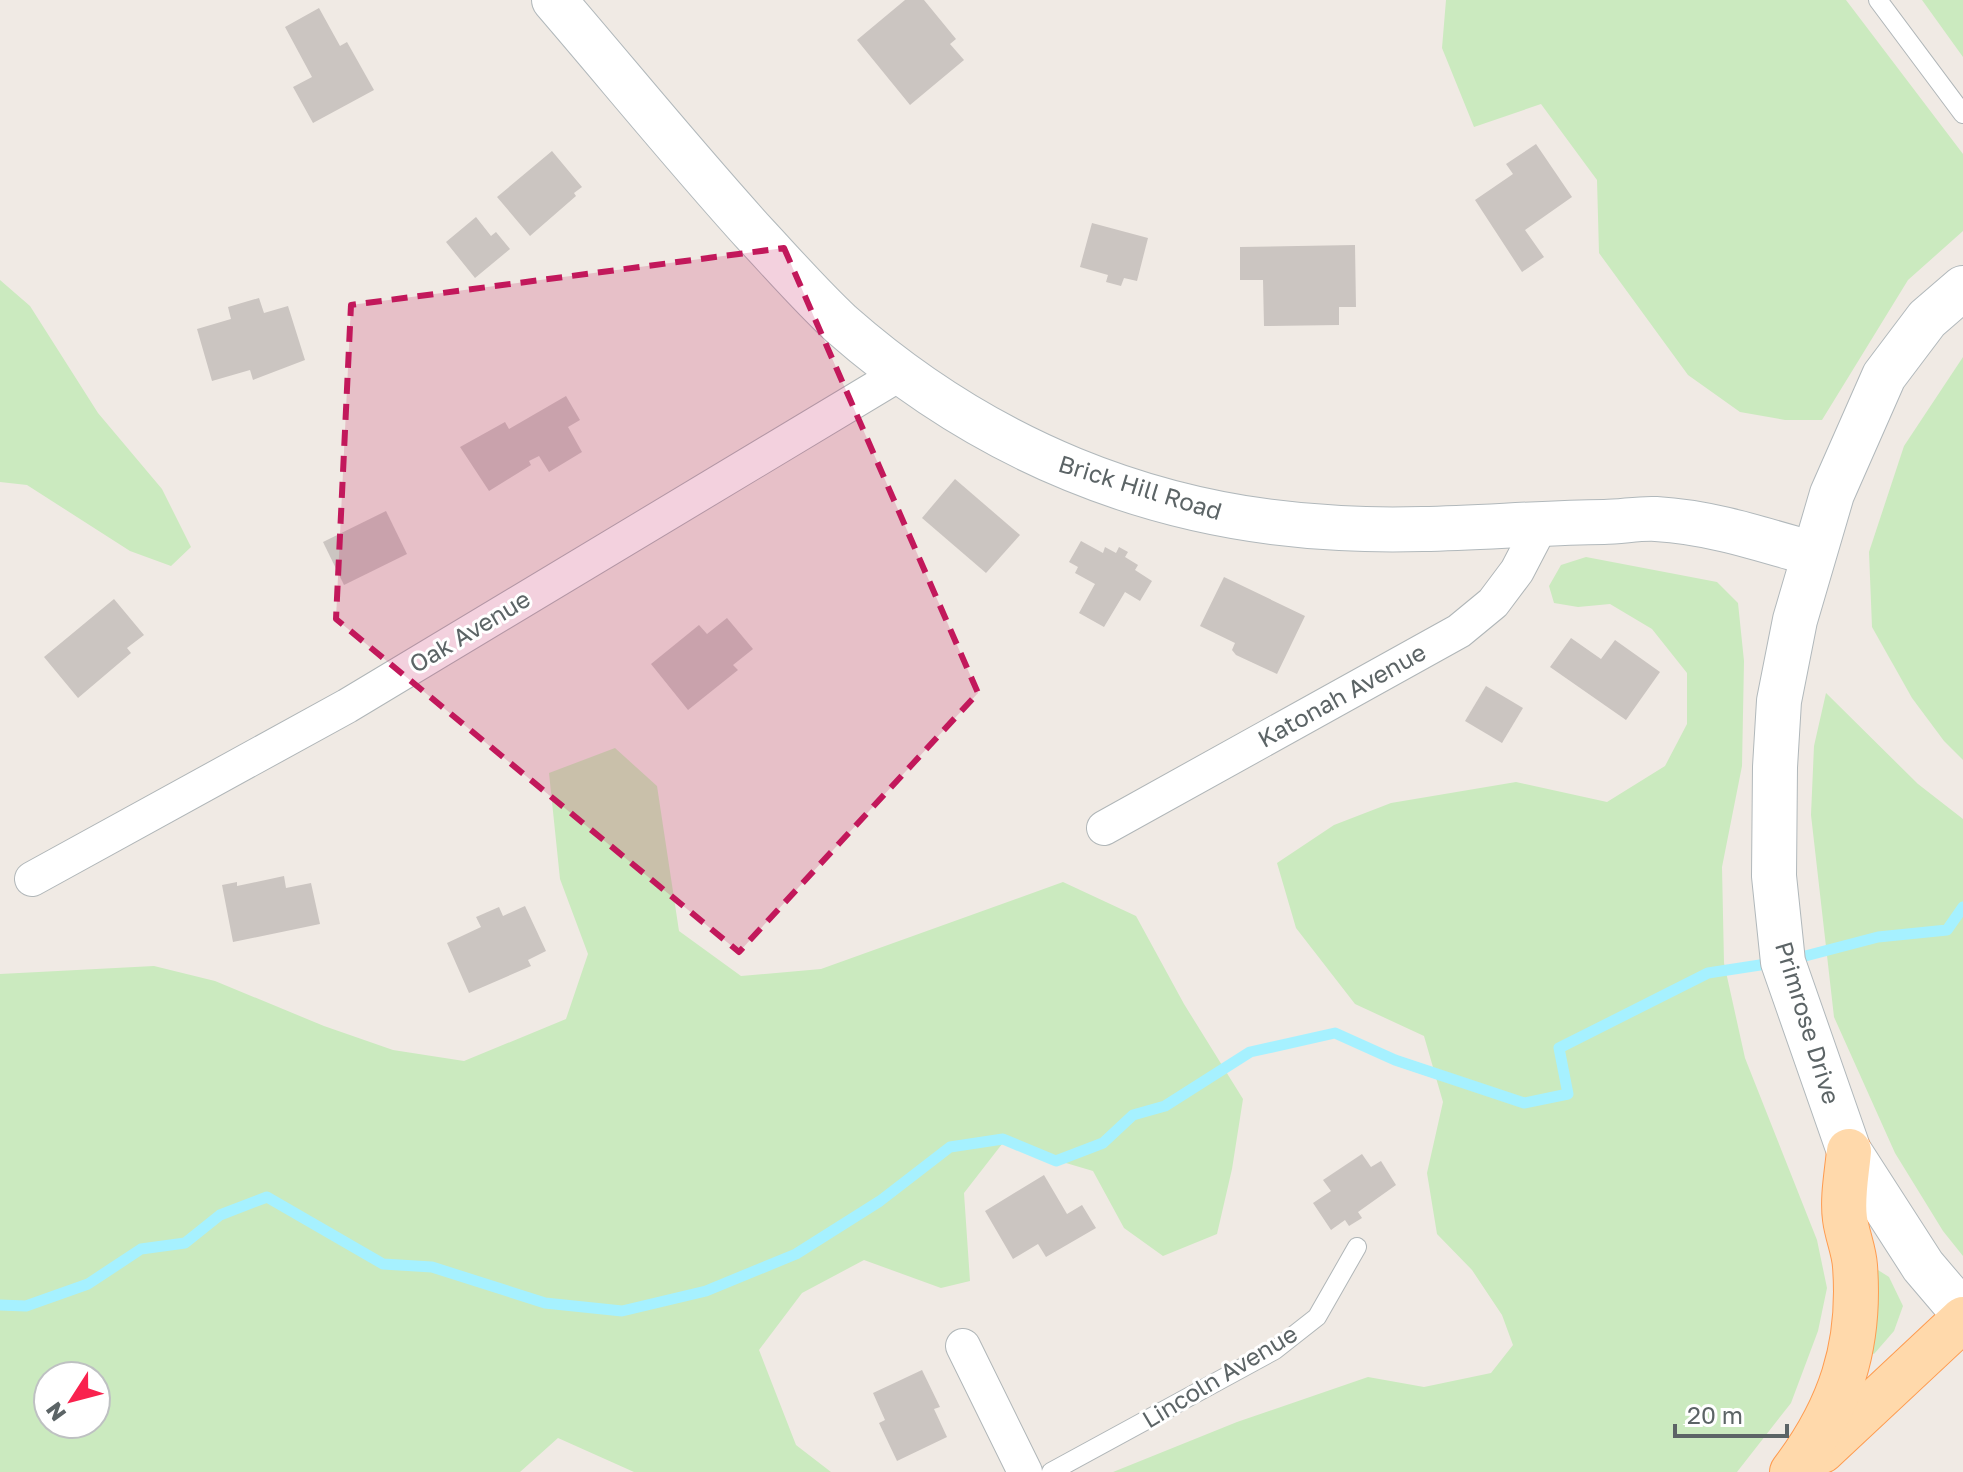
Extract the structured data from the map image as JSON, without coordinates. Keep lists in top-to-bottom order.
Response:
{
  "streets": {
    "main road": ["Brick Hill Road", "Primrose Drive"],
    "street": ["Oak Avenue", "Katonah Avenue"],
    "lane": ["Lincoln Avenue"]
  },
  "crossings": [
    ["Brick Hill Road", "Oak Avenue"],
    ["Brick Hill Road", "Katonah Avenue"],
    ["Brick Hill Road", "Primrose Drive"]
  ],
  "scale_bar": "20 m",
  "north": "bottom left"
}
